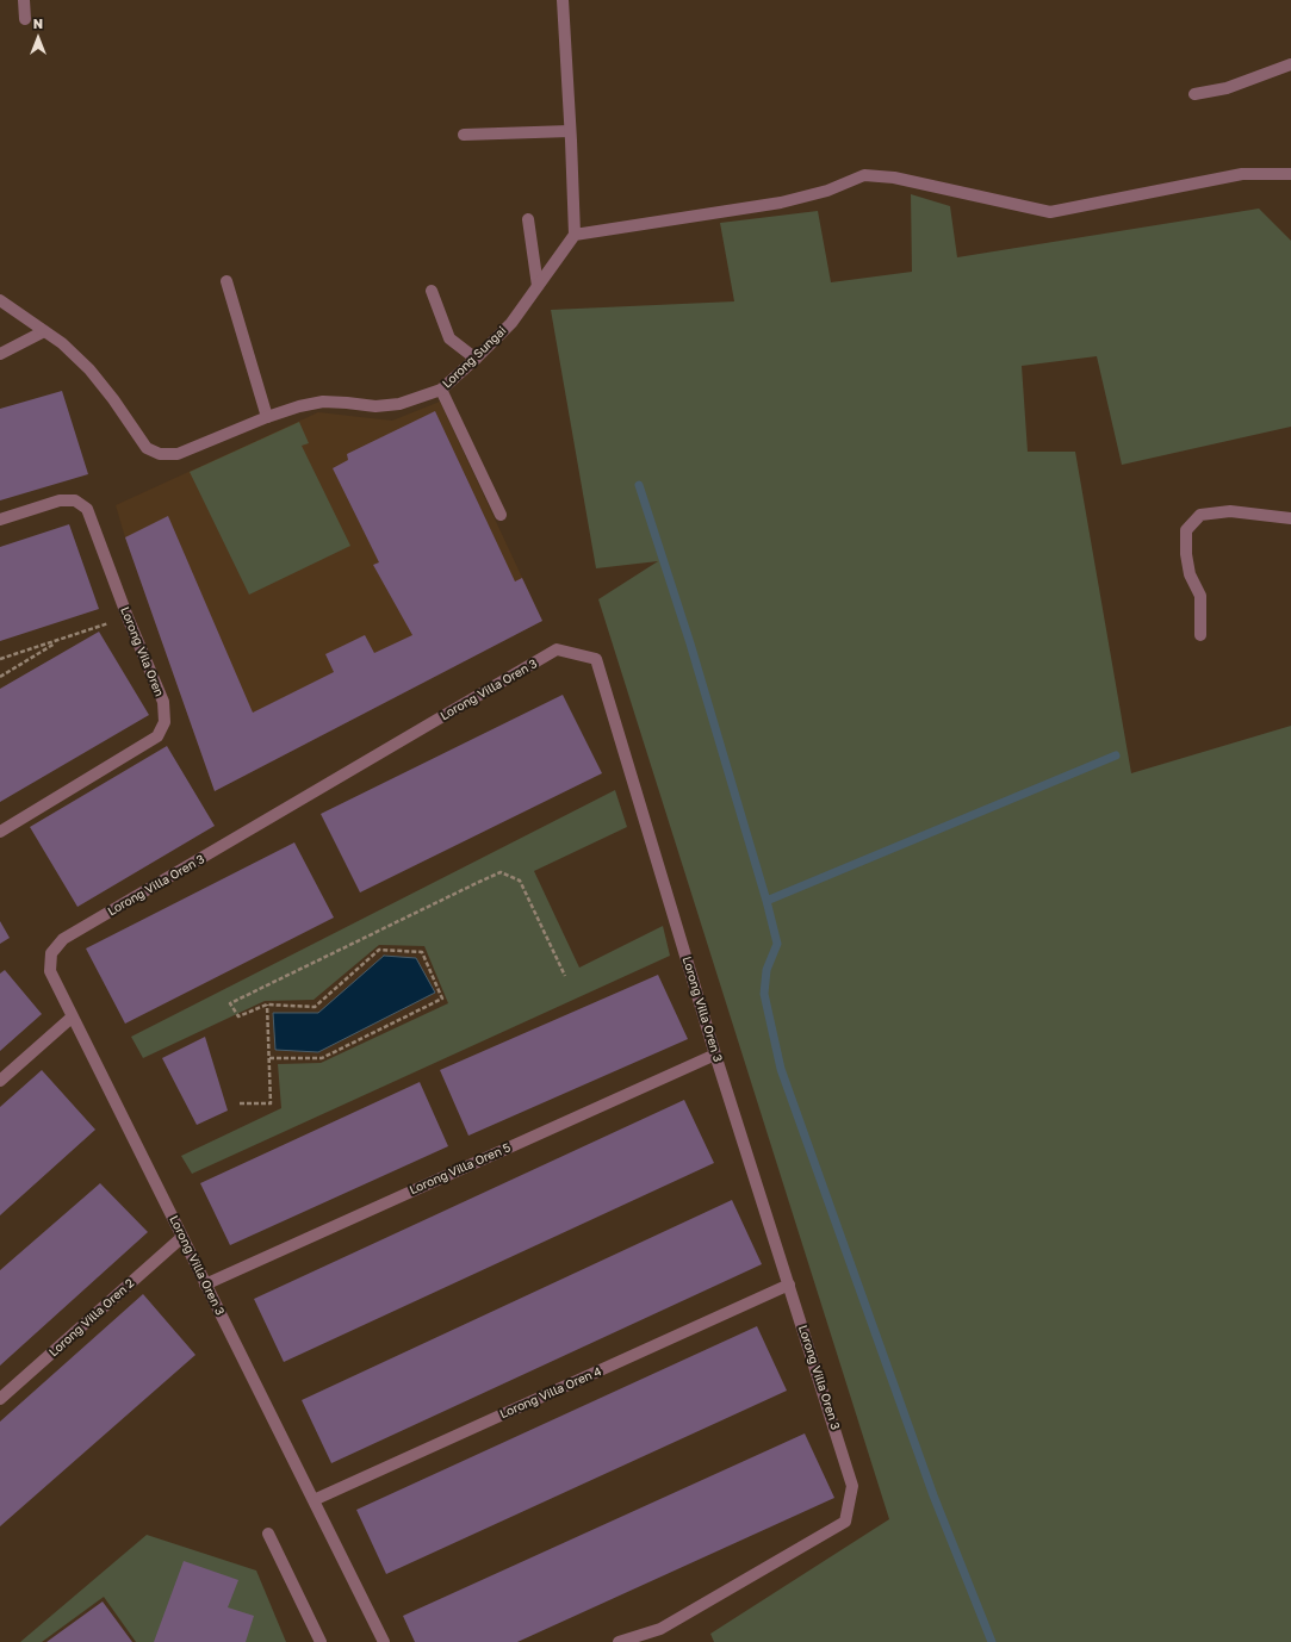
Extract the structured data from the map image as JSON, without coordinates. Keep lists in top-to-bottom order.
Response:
{
  "streets": {
    "street": [
      "Lorong Sungai",
      "Lorong Vila Oren",
      "Lorong Villa Oren 3",
      "Lorong Villa Oren 5",
      "Lorong Villa Oren 2",
      "Lorong Villa Oren 4"
    ]
  },
  "crossings": [
    ["Lorong Villa Oren 3", "Lorong Villa Oren 5"],
    ["Lorong Villa Oren 3", "Lorong Villa Oren 2"],
    ["Lorong Villa Oren 3", "Lorong Villa Oren 4"]
  ],
  "north": "top"
}
